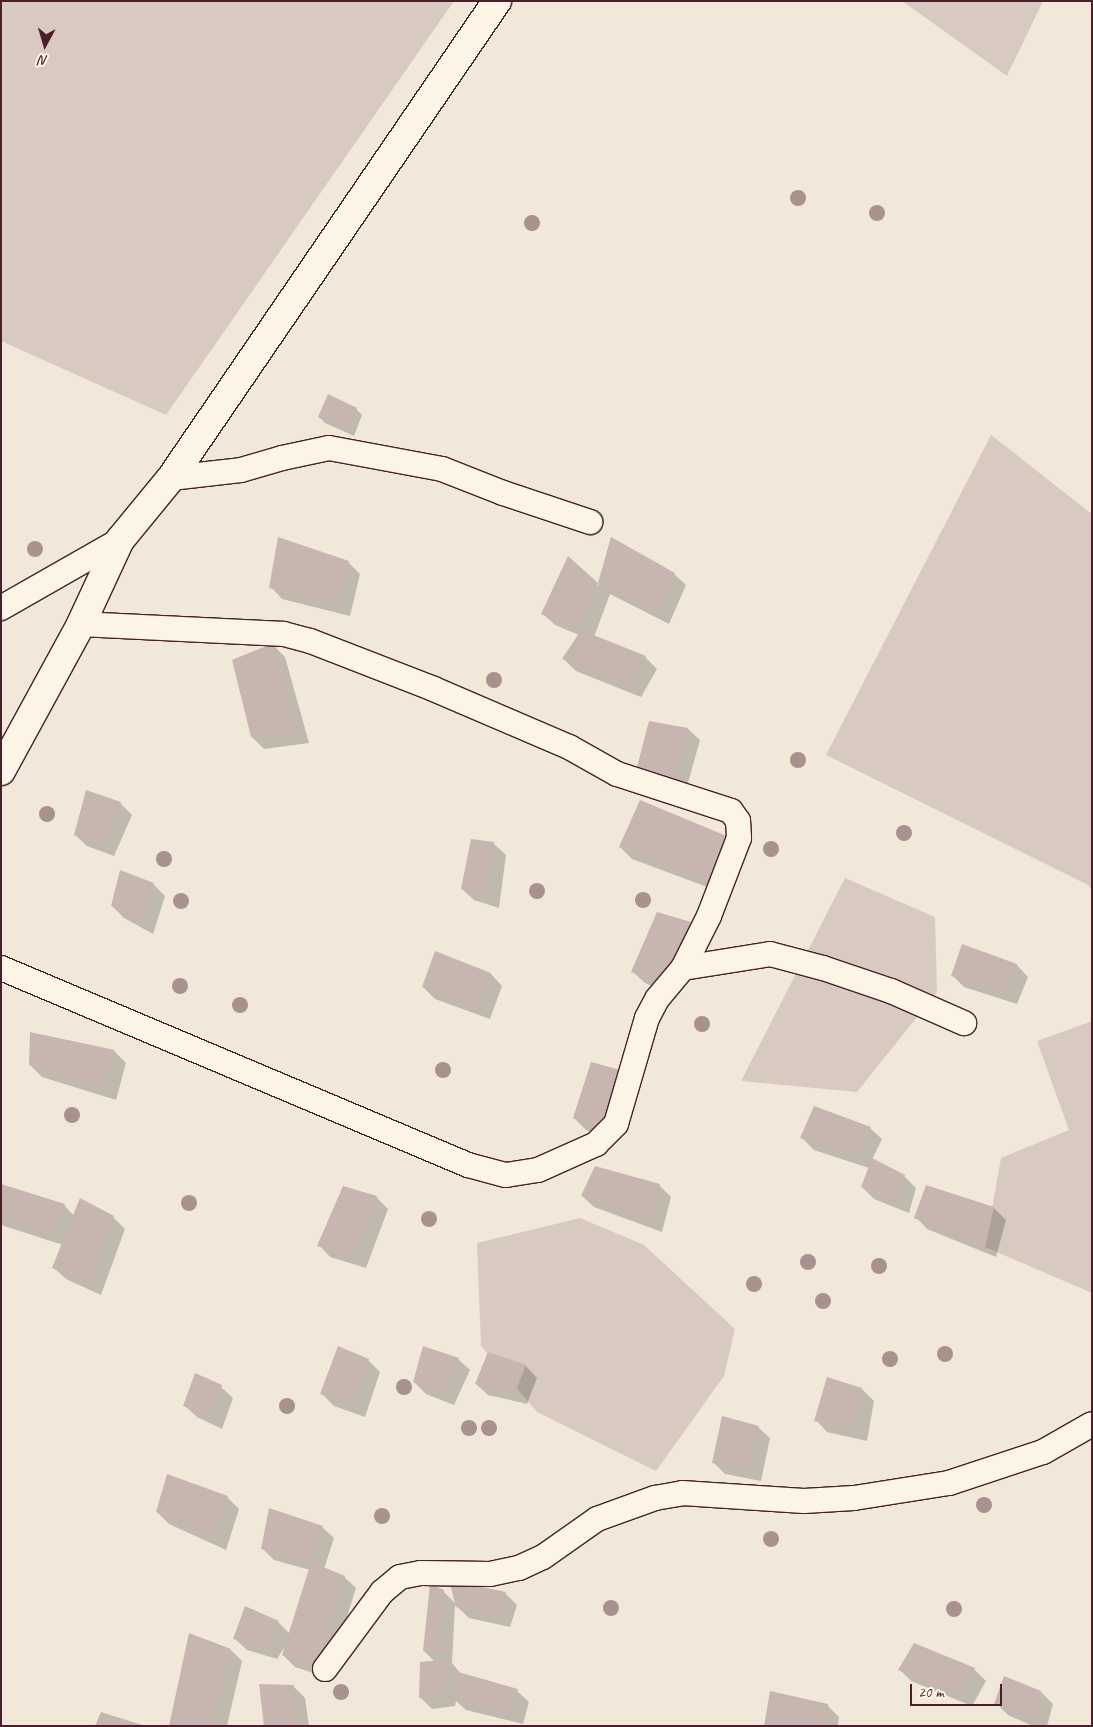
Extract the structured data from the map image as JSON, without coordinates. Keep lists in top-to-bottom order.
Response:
{
  "scale_bar": "20 m",
  "north": "bottom"
}
